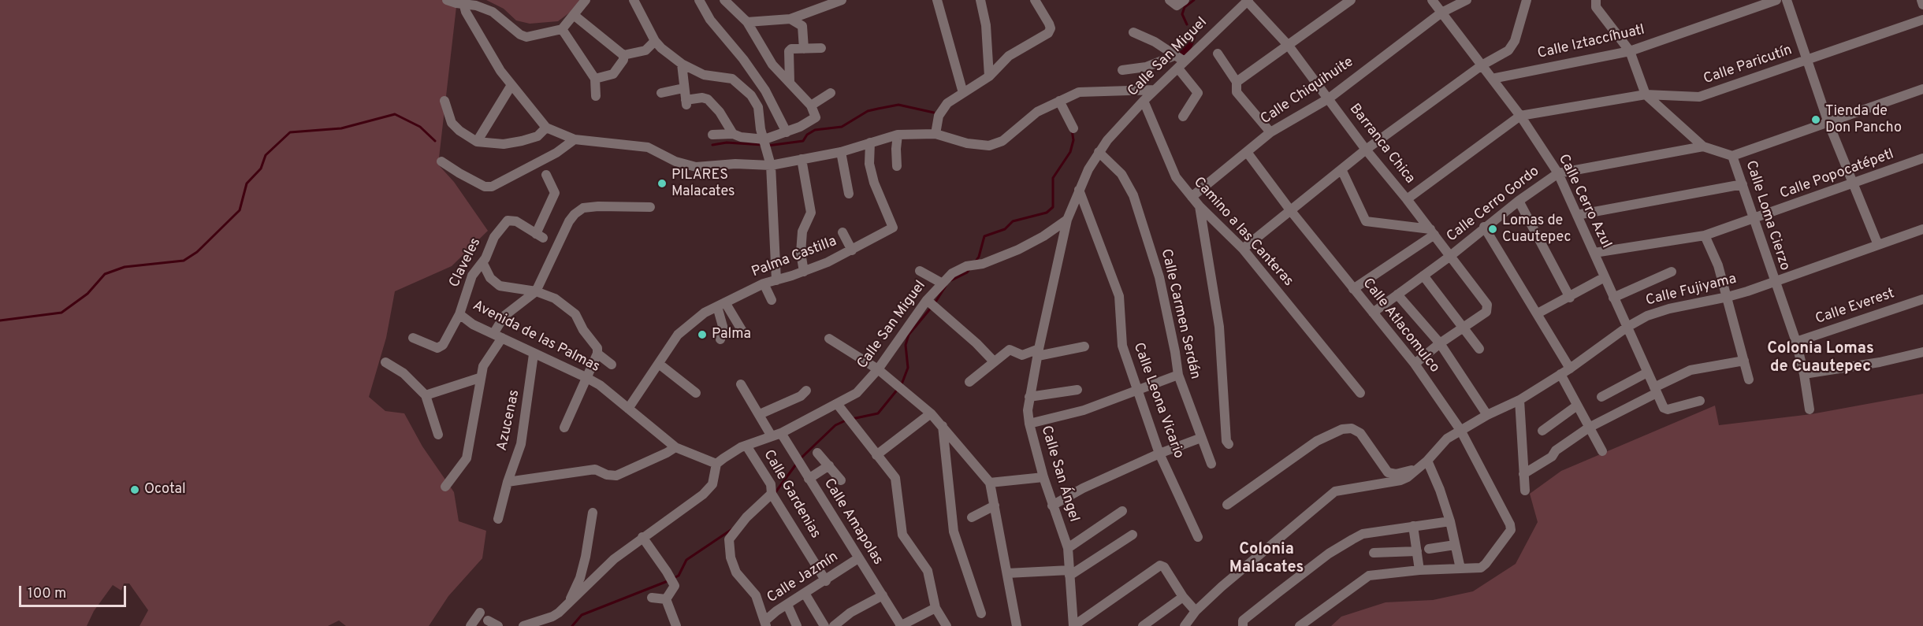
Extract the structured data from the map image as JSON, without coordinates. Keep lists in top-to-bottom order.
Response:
{
  "streets": {
    "street": [
      "Calle Iztaccíhuatl",
      "Calle San Miguel",
      "Calle Paricutín",
      "Calle Chiquihuite",
      "Barranca Chica",
      "Calle Popocatépetl",
      "Calle Cerro Azul",
      "Calle Cerro Gordo",
      "Calle Loma Cierzo",
      "Camino a las Canteras",
      "Palma Castilla",
      "Claveles",
      "Calle Fujiyama",
      "Calle Everest",
      "Calle Carmen Serdán",
      "Calle Atlacomulco",
      "Avenida de las Palmas",
      "Calle Leona Vicario",
      "Azucenas",
      "Calle San Ángel",
      "Calle Gardenias",
      "Calle Amapolas",
      "Calle Jazmín"
    ]
  },
  "crossings": [
    ["Calle Iztaccíhuatl", "Calle Cerro Azul"],
    ["Calle Iztaccíhuatl", "Calle Loma Cierzo"],
    ["Calle San Miguel", "Barranca Chica"],
    ["Calle San Miguel", "Camino a las Canteras"],
    ["Calle San Miguel", "Calle Carmen Serdán"],
    ["Calle San Miguel", "Avenida de las Palmas"],
    ["Calle San Miguel", "Calle Leona Vicario"],
    ["Calle San Miguel", "Calle San Ángel"],
    ["Calle San Miguel", "Calle Gardenias"],
    ["Calle San Miguel", "Calle Amapolas"],
    ["Calle Paricutín", "Calle Cerro Azul"],
    ["Calle Paricutín", "Calle Loma Cierzo"],
    ["Calle Chiquihuite", "Barranca Chica"],
    ["Calle Chiquihuite", "Calle Cerro Azul"],
    ["Calle Chiquihuite", "Camino a las Canteras"],
    ["Calle Chiquihuite", "Calle Atlacomulco"],
    ["Barranca Chica", "Calle Cerro Gordo"],
    ["Calle Popocatépetl", "Calle Cerro Azul"],
    ["Calle Popocatépetl", "Calle Loma Cierzo"],
    ["Calle Popocatépetl", "Calle Fujiyama"],
    ["Calle Cerro Azul", "Calle Cerro Gordo"],
    ["Calle Cerro Azul", "Calle Fujiyama"],
    ["Calle Cerro Gordo", "Calle Loma Cierzo"],
    ["Calle Cerro Gordo", "Calle Atlacomulco"],
    ["Calle Loma Cierzo", "Calle Fujiyama"],
    ["Calle Loma Cierzo", "Calle Everest"],
    ["Palma Castilla", "Avenida de las Palmas"],
    ["Claveles", "Avenida de las Palmas"],
    ["Calle Fujiyama", "Calle Atlacomulco"],
    ["Avenida de las Palmas", "Azucenas"],
    ["Calle Gardenias", "Calle Jazmín"],
    ["Calle Amapolas", "Calle Jazmín"]
  ],
  "districts": ["Colonia Lomas de Cuautepec", "Colonia Malacates"],
  "places": [
    "Tienda de Don Pancho",
    "PILARES Malacates",
    "Lomas de Cuautepec",
    "Palma",
    "Ocotal"
  ],
  "scale_bar": "100 m"
}
